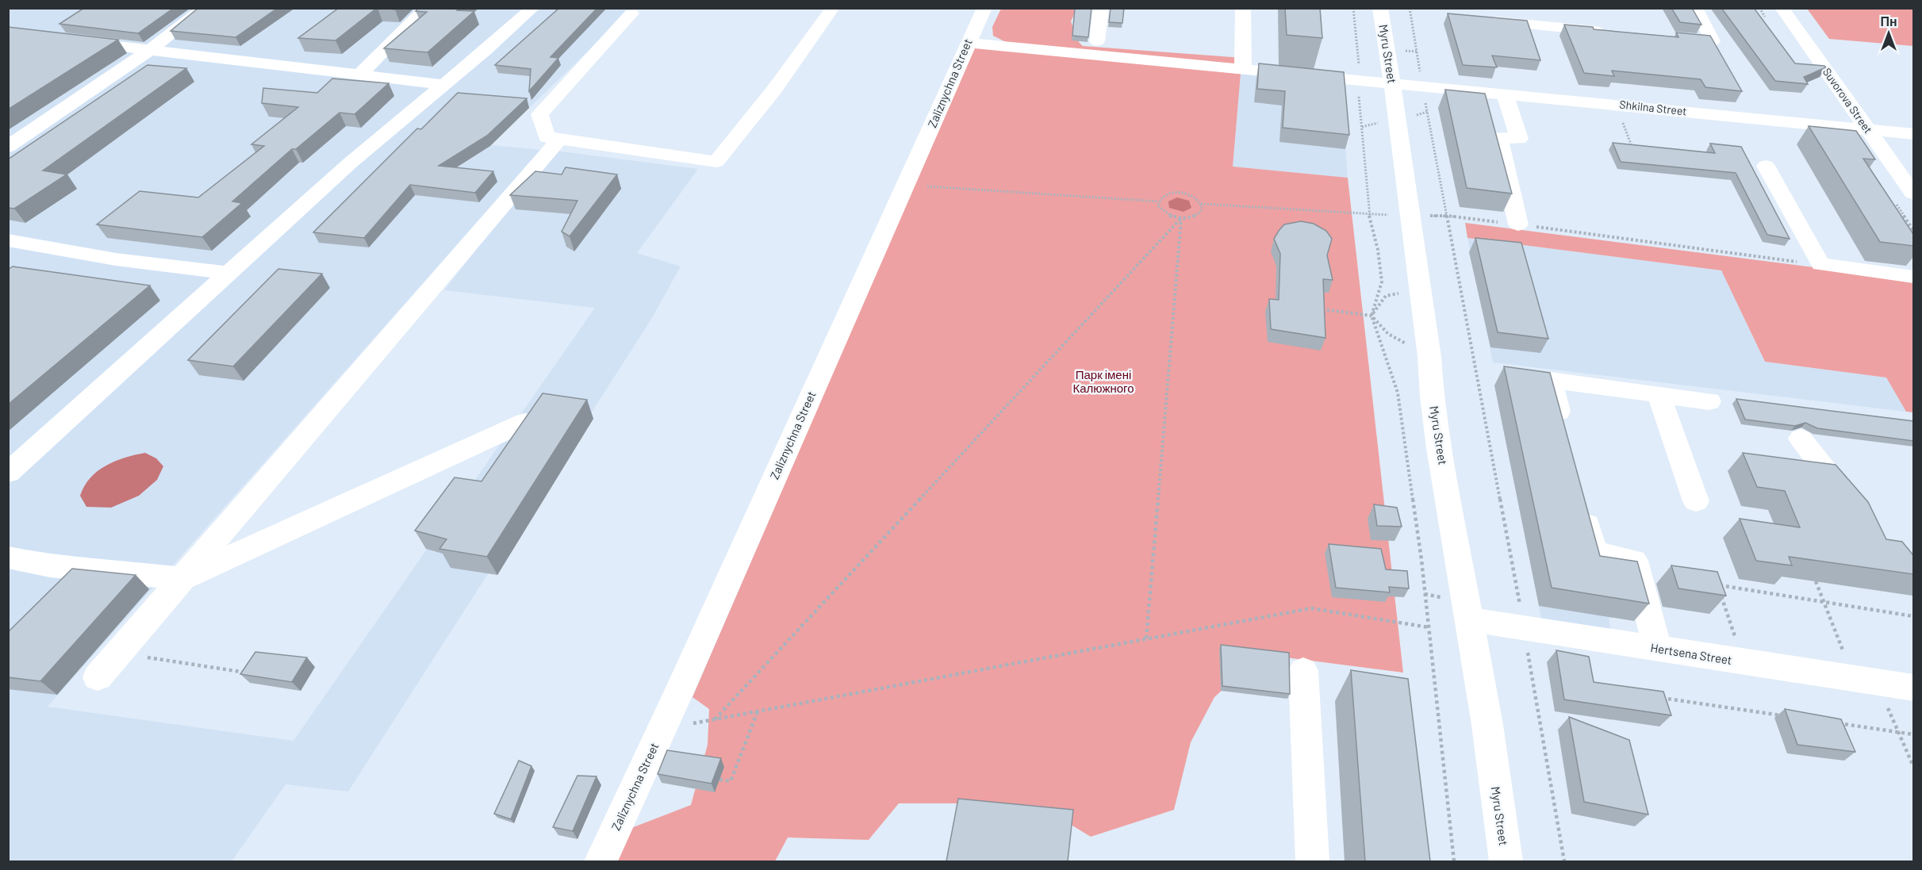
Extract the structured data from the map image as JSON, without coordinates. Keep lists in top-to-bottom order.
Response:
{
  "streets": {
    "street": [
      "Myru Street",
      "Zaliznychna Street",
      "Suvorova Street",
      "Shkilna Street",
      "Hertsena Street"
    ]
  },
  "crossings": [
    ["Myru Street", "Shkilna Street"],
    ["Myru Street", "Hertsena Street"],
    ["Zaliznychna Street", "Shkilna Street"],
    ["Suvorova Street", "Shkilna Street"]
  ],
  "parks": ["Парк імені Калюжного"],
  "north": "top"
}
